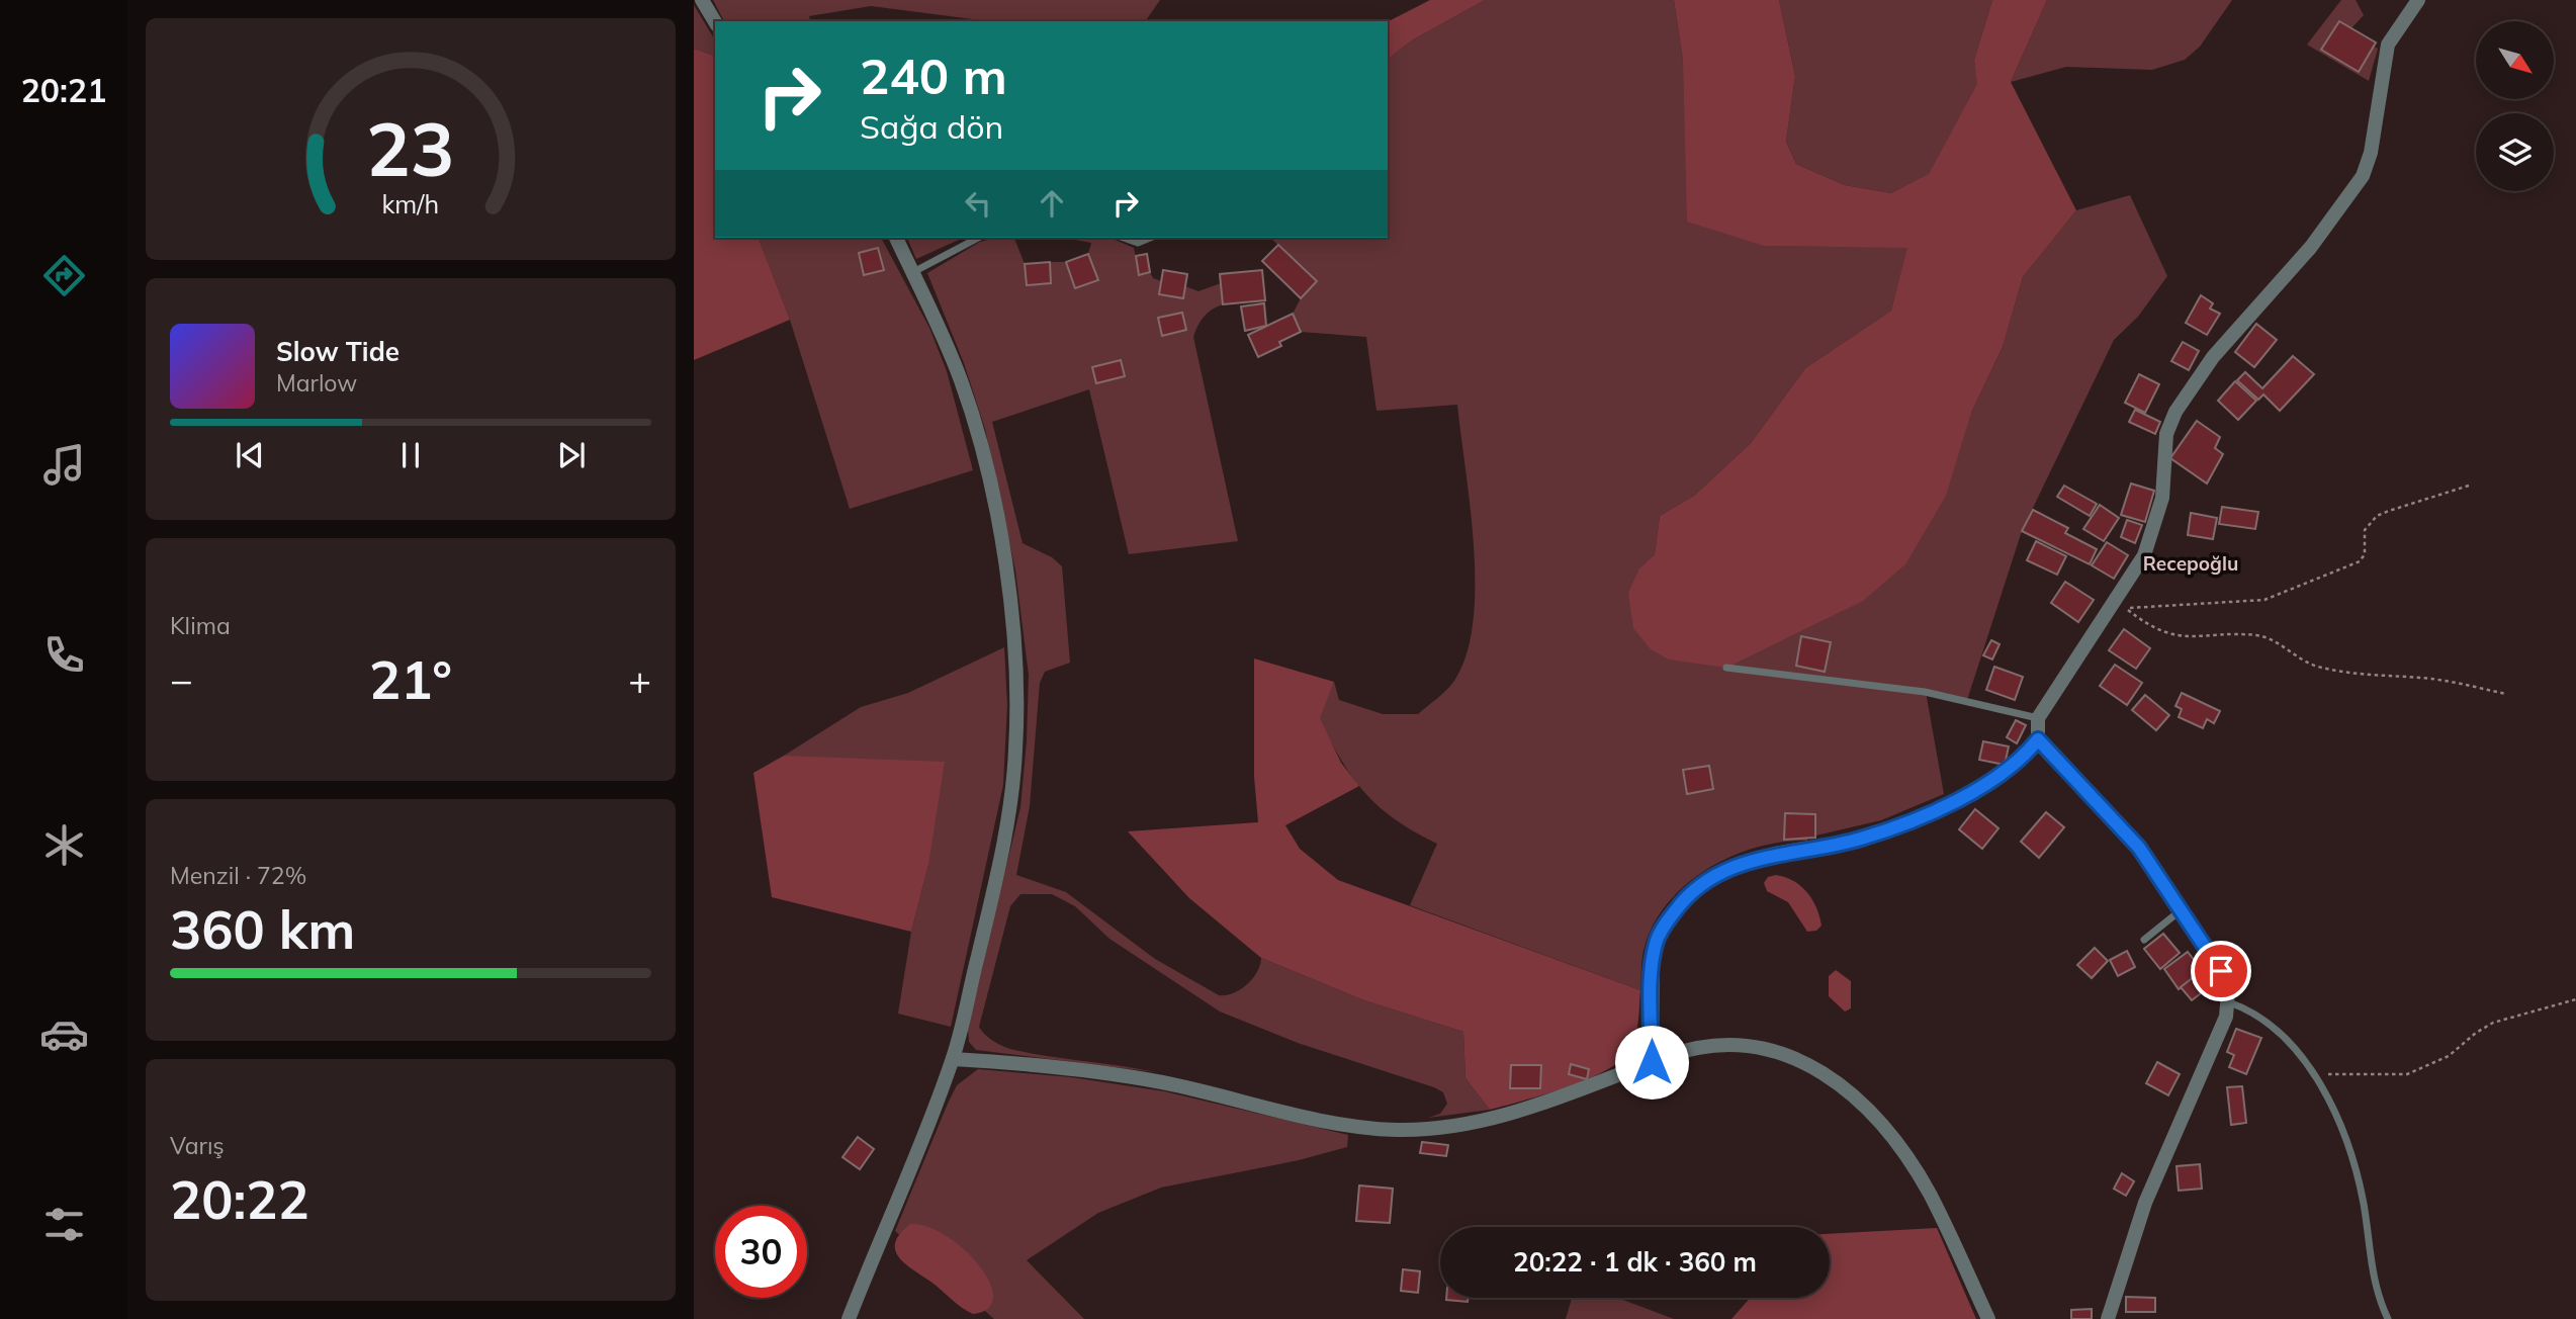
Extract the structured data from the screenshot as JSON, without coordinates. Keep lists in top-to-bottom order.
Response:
{
  "districts": ["Recepoğlu"],
  "north": "bottom right",
  "page": {
    "tabs": "20:21",
    "turn": ["240 m", "Sağa dön"],
    "song": ["Slow Tide", "Marlow"],
    "tile": [
      "Klima",
      ["Menzil · 72%", "360 km"],
      ["Varış", "20:22"]
    ],
    "heat": ["−", "21°", "+"],
    "limit": "30",
    "trip": "20:22 · 1 dk · 360 m",
    "gauge": ["23", "km/h"]
  }
}
